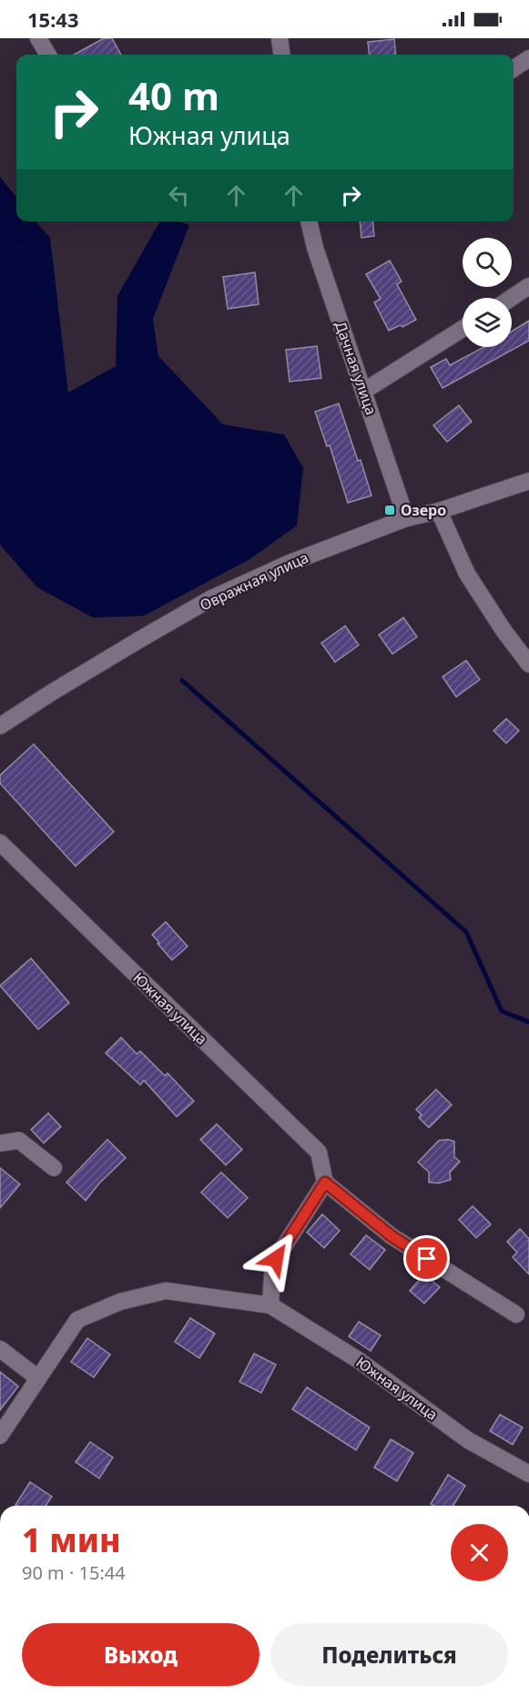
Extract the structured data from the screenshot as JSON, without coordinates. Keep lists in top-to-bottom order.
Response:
{
  "streets": {
    "street": ["Дачная улица", "Овражная улица", "Южная улица"]
  },
  "crossings": [
    ["Дачная улица", "Овражная улица"]
  ],
  "places": {
    "transit": ["Озеро"]
  },
  "page": {
    "status": "15:43",
    "turn": ["40 m", "Южная улица"],
    "heading": ["1 мин", "90 m · 15:44"],
    "buttons": ["Выход", "Поделиться"]
  }
}
